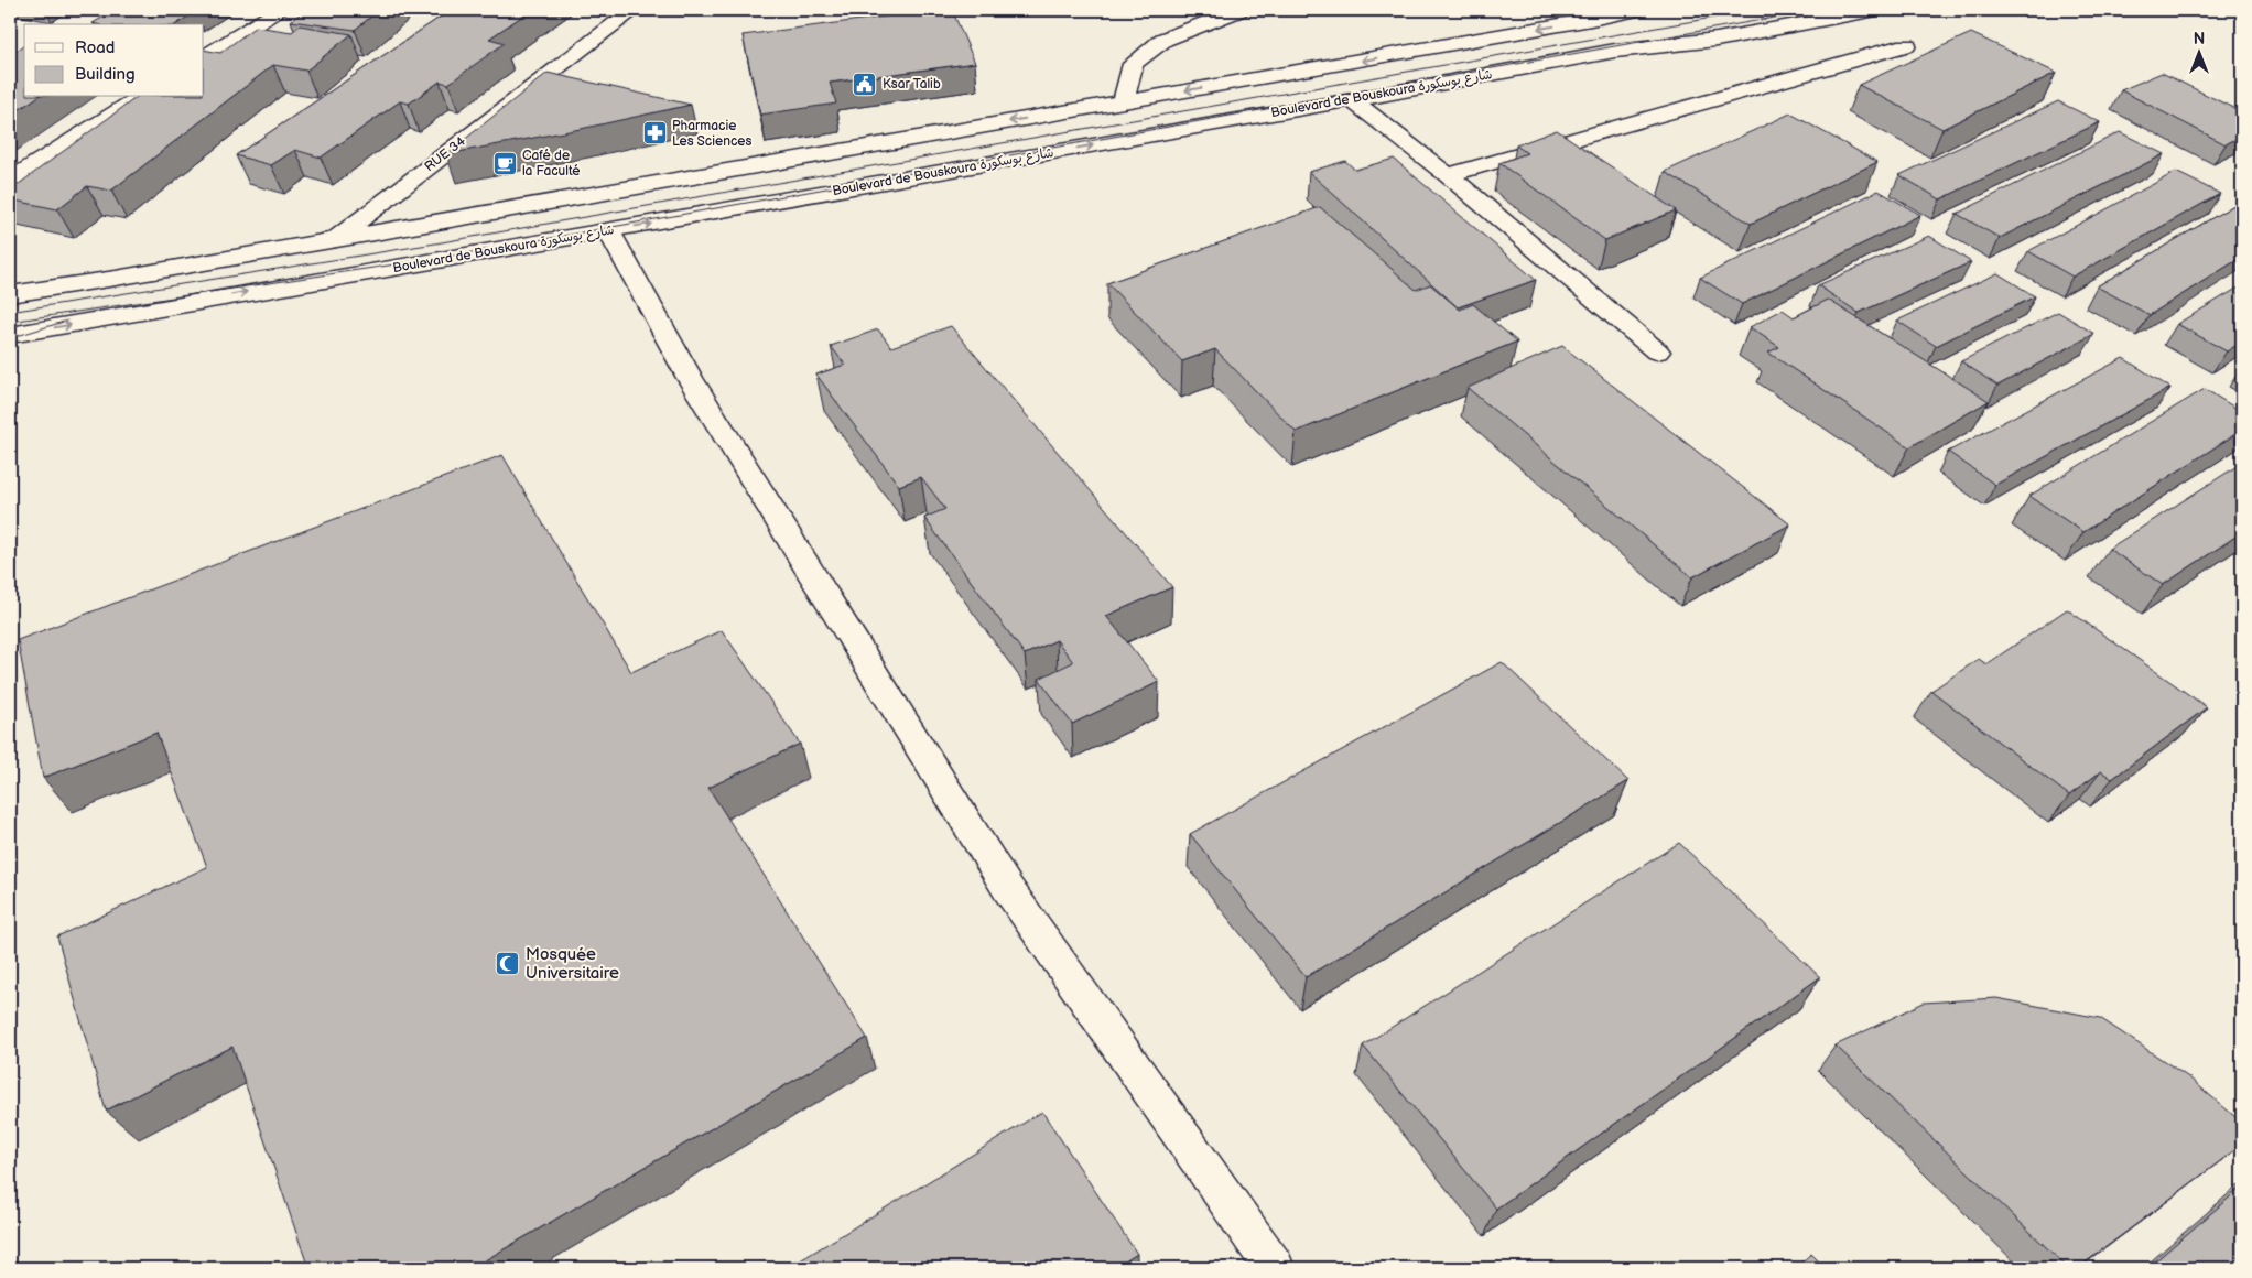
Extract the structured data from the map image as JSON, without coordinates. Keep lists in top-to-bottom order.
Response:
{
  "streets": {
    "street": ["Boulevard de Bouskoura شارع بوسكورة", "RUE 34"]
  },
  "places": {
    "public building": ["Ksar Talib"],
    "pharmacy": ["Pharmacie Les Sciences"],
    "cafe": ["Café de la Faculté"],
    "mosque": ["Mosquée Universitaire"]
  },
  "legend": ["Road", "Building"],
  "north": "top"
}
